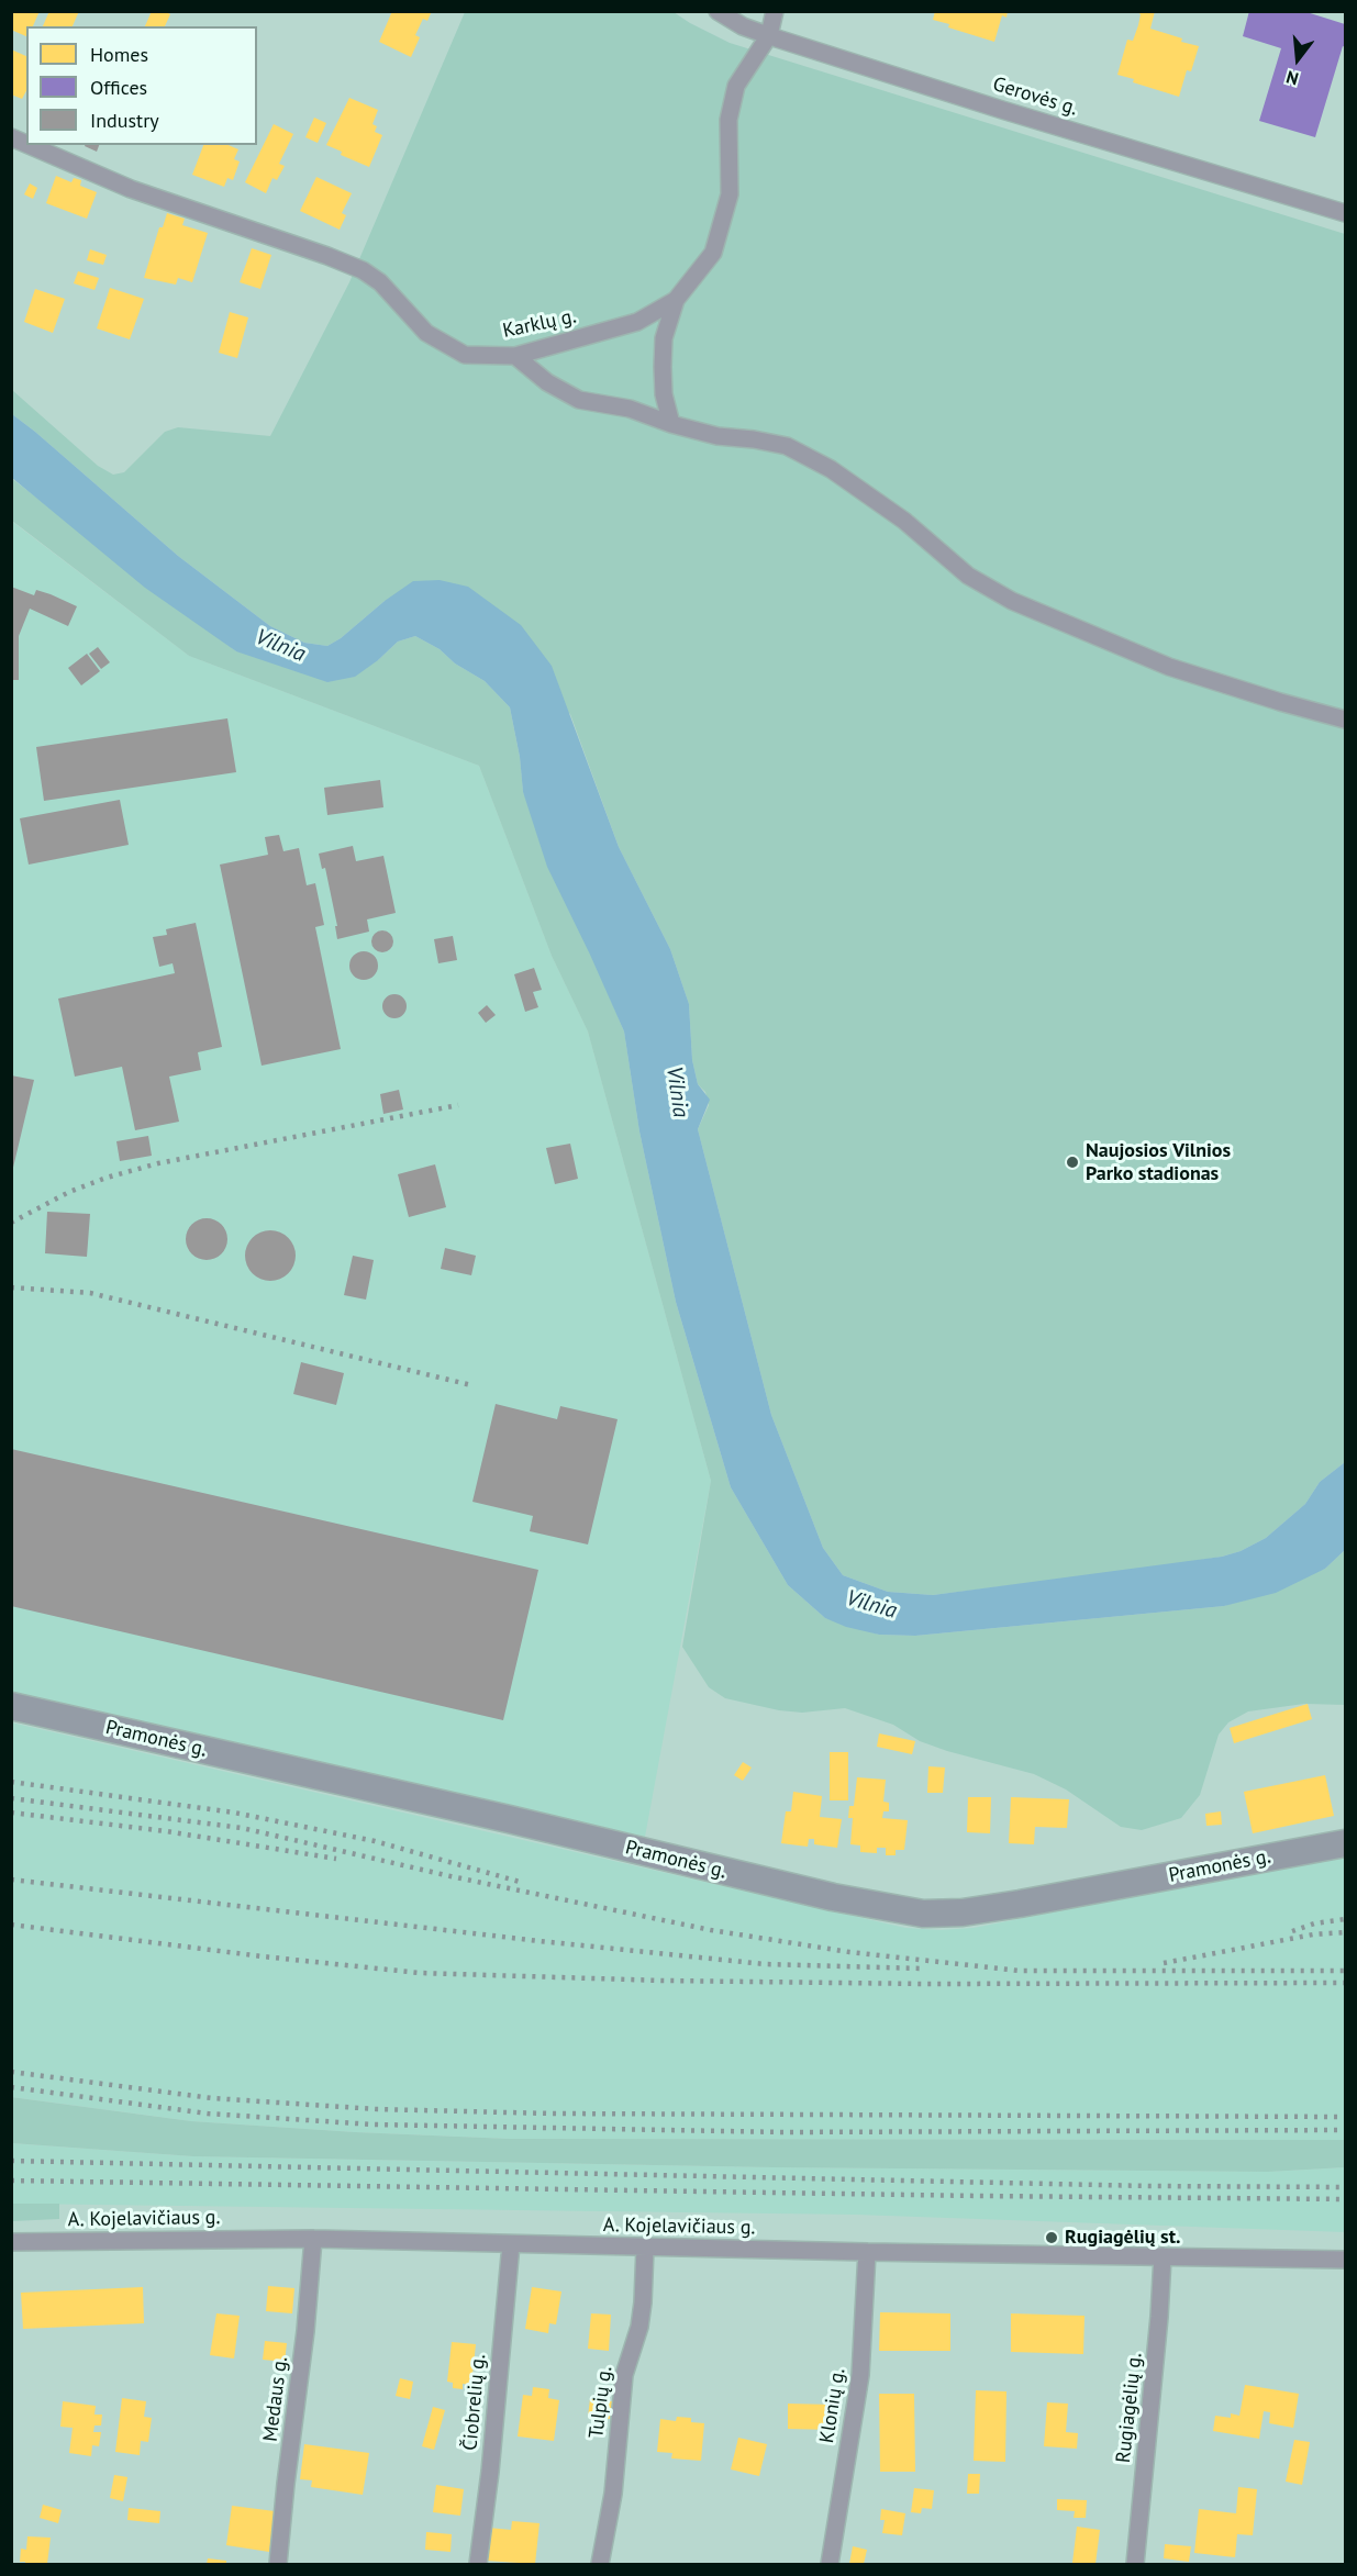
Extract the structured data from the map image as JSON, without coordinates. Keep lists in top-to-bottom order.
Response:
{
  "streets": {
    "main road": ["Pramonės g."],
    "street": [
      "Gerovės g.",
      "Karklų g.",
      "A. Kojelavičiaus g.",
      "Medaus g.",
      "Čiobrelių g.",
      "Tulpių g.",
      "Klonių g.",
      "Rugiagėlių g."
    ]
  },
  "crossings": [
    ["Gerovės g.", "Karklų g."],
    ["A. Kojelavičiaus g.", "Medaus g."],
    ["A. Kojelavičiaus g.", "Čiobrelių g."],
    ["A. Kojelavičiaus g.", "Tulpių g."],
    ["A. Kojelavičiaus g.", "Klonių g."],
    ["A. Kojelavičiaus g.", "Rugiagėlių g."]
  ],
  "water": ["Vilnia"],
  "places": ["Naujosios Vilnios Parko stadionas", "Rugiagėlių st."],
  "legend": ["Homes", "Offices", "Industry"],
  "north": "bottom"
}
